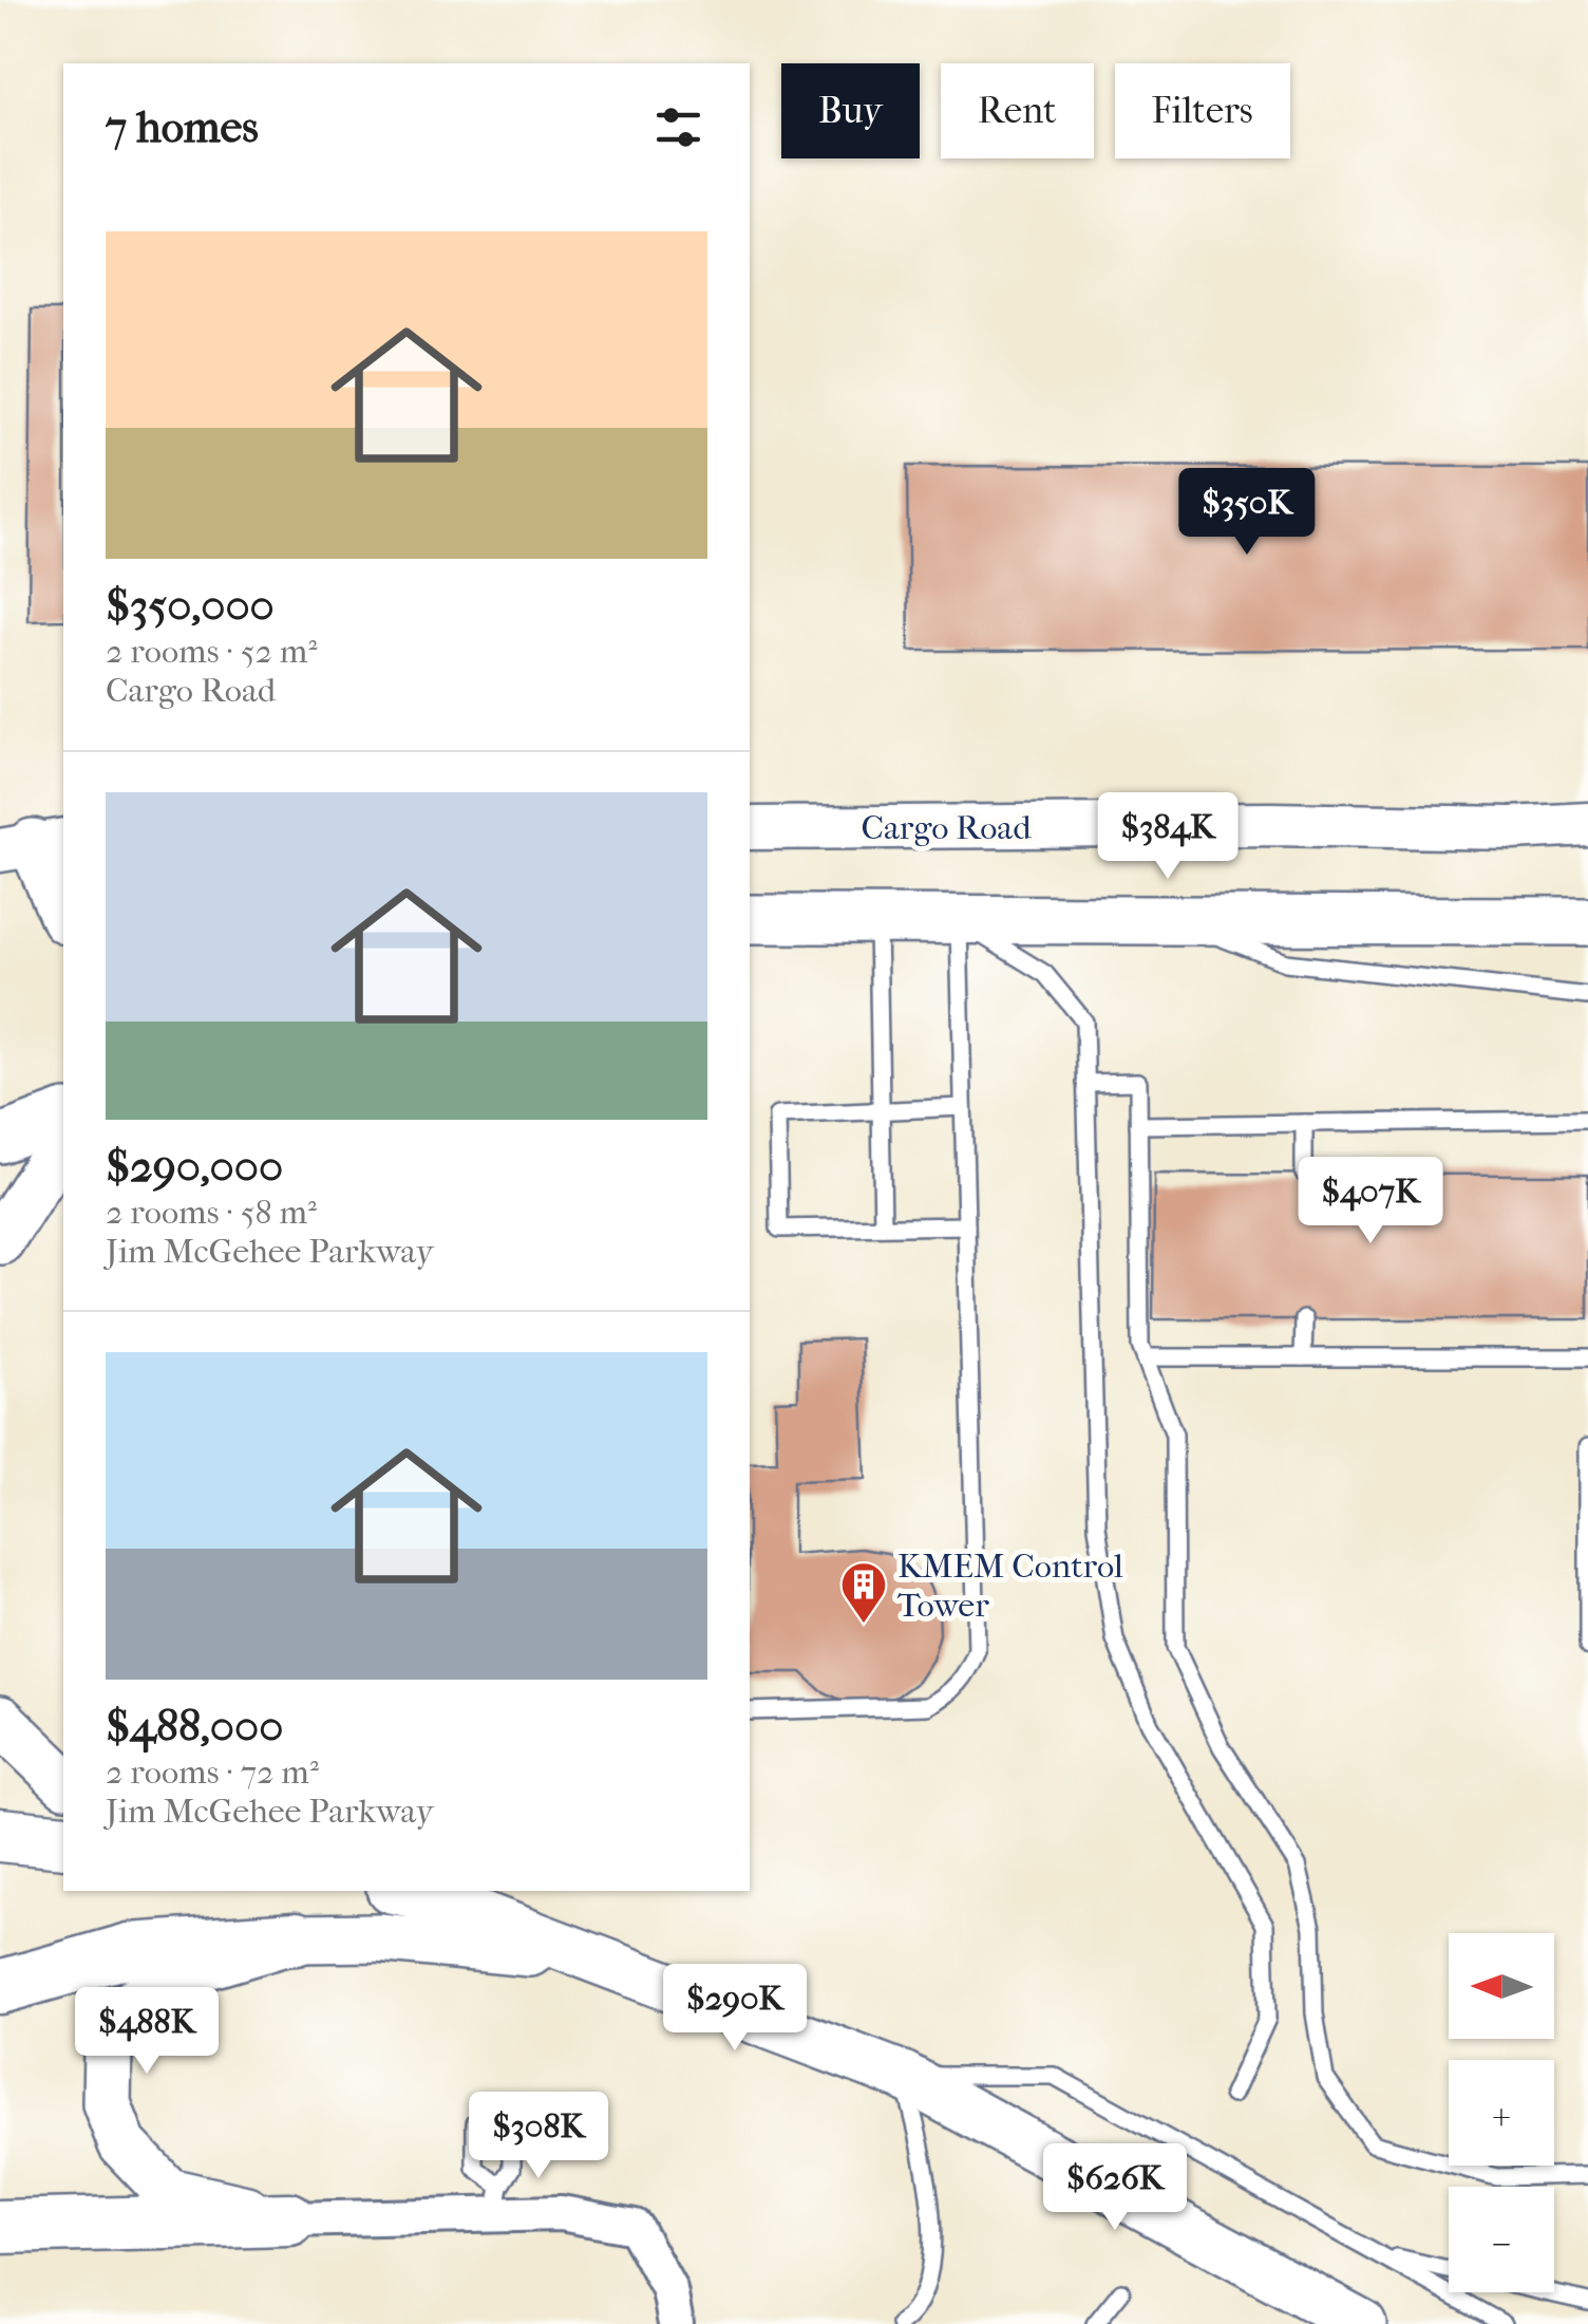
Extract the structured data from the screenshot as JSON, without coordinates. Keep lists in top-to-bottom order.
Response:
{
  "streets": {
    "street": ["Cargo Road"]
  },
  "places": {
    "building": ["KMEM Control Tower"]
  },
  "north": "left",
  "page": {
    "chip": ["Buy", "Rent", "Filters"],
    "heading": "7 homes",
    "list": [
      {
        "name": "$350,000",
        "note": "2 rooms · 52 m² · Cargo Road"
      },
      {
        "name": "$290,000",
        "note": "2 rooms · 58 m² · Jim McGehee Parkway"
      },
      {
        "name": "$488,000",
        "note": "2 rooms · 72 m² · Jim McGehee Parkway"
      }
    ],
    "price": [
      "$350K",
      "$384K",
      "$407K",
      "$290K",
      "$488K",
      "$308K",
      "$626K"
    ],
    "map_buttons": ["+", "−"]
  }
}
